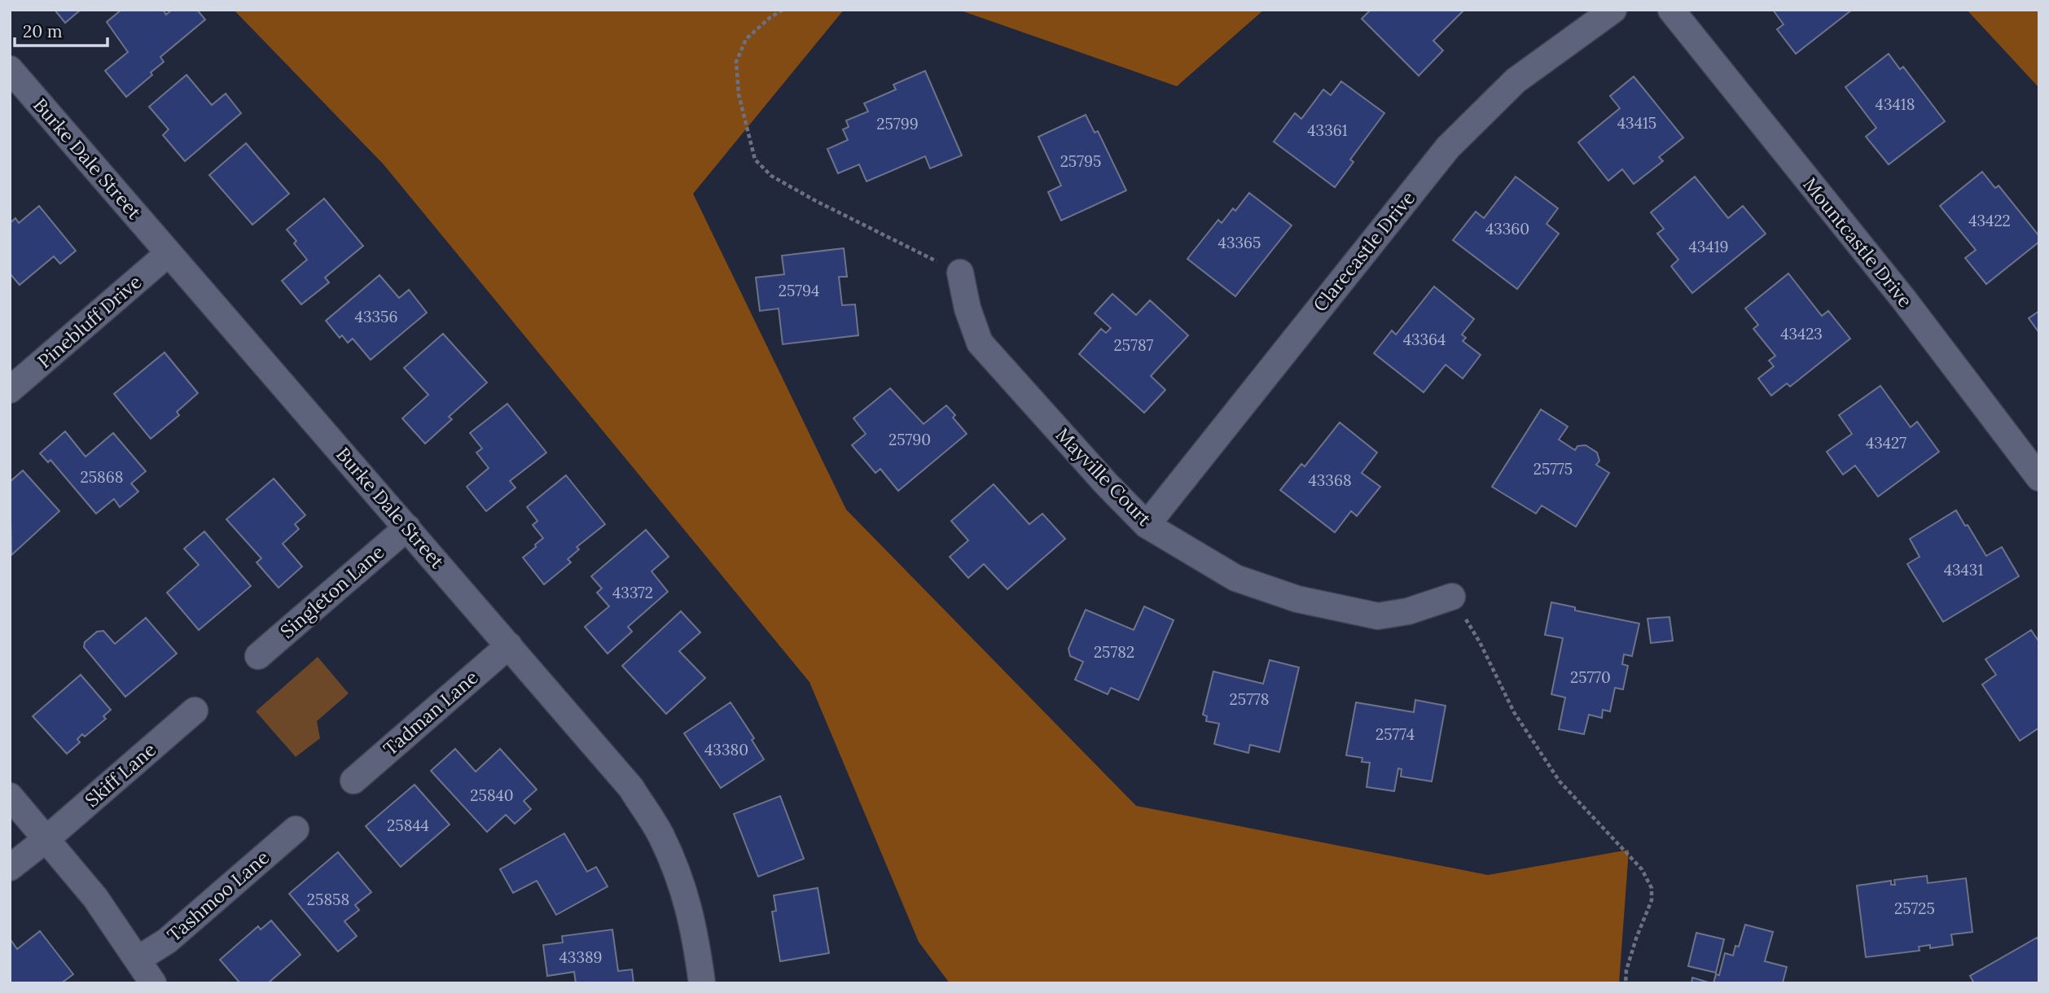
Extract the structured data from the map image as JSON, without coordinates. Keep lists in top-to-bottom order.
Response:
{
  "streets": {
    "street": [
      "Burke Dale Street",
      "Mountcastle Drive",
      "Clarecastle Drive",
      "Pinebluff Drive",
      "Mayville Court",
      "Singleton Lane",
      "Tadman Lane",
      "Skiff Lane",
      "Tashmoo Lane"
    ]
  },
  "crossings": [
    ["Burke Dale Street", "Pinebluff Drive"],
    ["Burke Dale Street", "Singleton Lane"],
    ["Burke Dale Street", "Tadman Lane"],
    ["Clarecastle Drive", "Mayville Court"]
  ],
  "house_numbers": [
    "43418",
    "43415",
    "25799",
    "43361",
    "25795",
    "43422",
    "43360",
    "43365",
    "43419",
    "25794",
    "43356",
    "43423",
    "43364",
    "25787",
    "25790",
    "43427",
    "25775",
    "25868",
    "43368",
    "43431",
    "43372",
    "25782",
    "25770",
    "25778",
    "25774",
    "43380",
    "25840",
    "25844",
    "25858",
    "25725",
    "43389"
  ],
  "scale_bar": "20 m"
}
